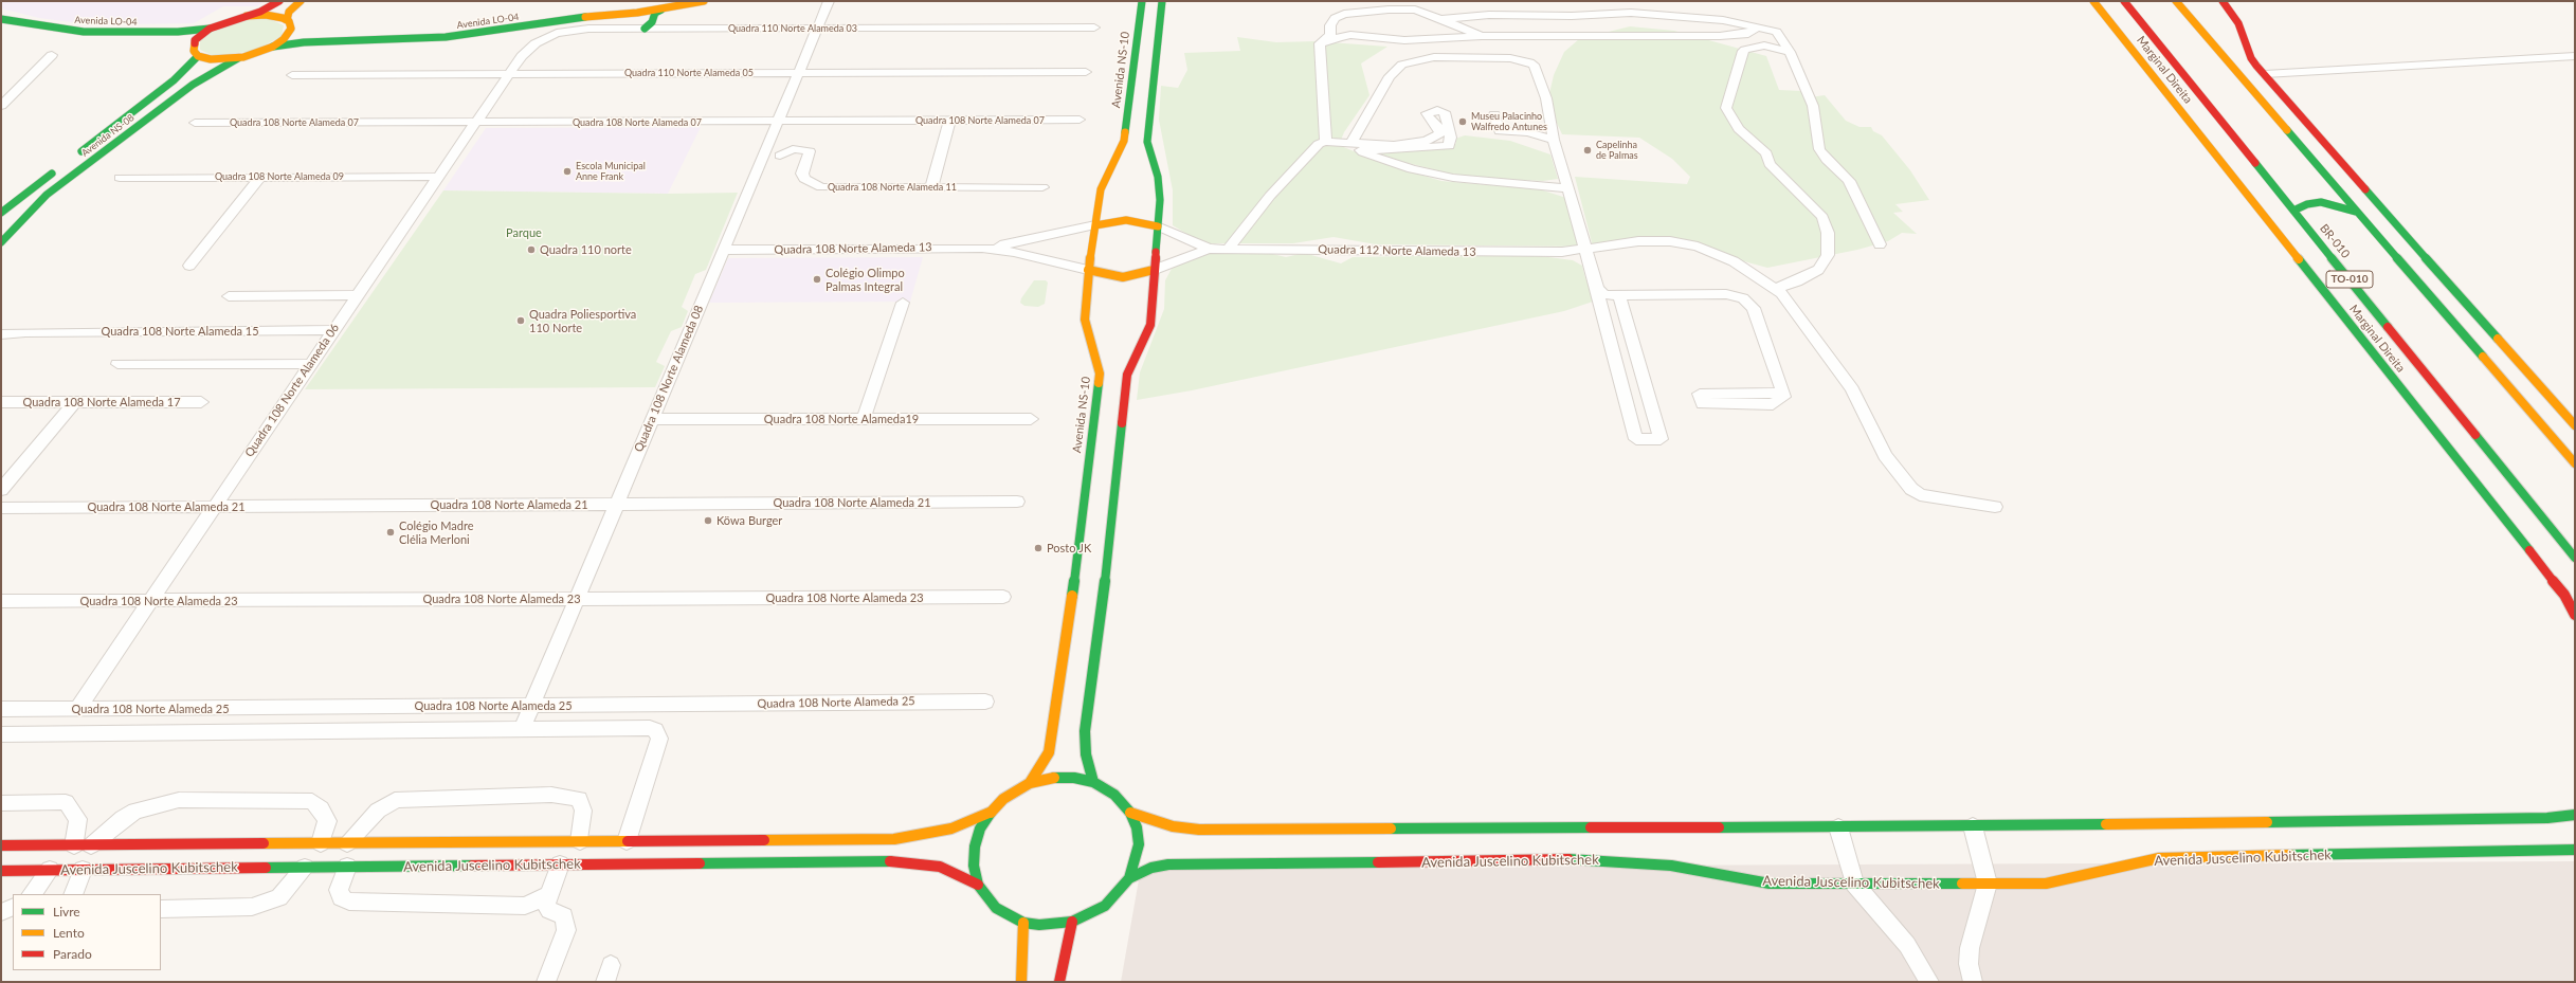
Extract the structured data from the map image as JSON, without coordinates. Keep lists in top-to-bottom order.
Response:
{
  "streets": {
    "main road": [
      "Avenida LO-04",
      "Avenida NS-10",
      "Marginal Direita",
      "Avenida NS-08",
      "BR-010",
      "TO-010",
      "Avenida Juscelino Kubitschek"
    ],
    "street": [
      "Quadra 110 Norte Alameda 03",
      "Quadra 110 Norte Alameda 05",
      "Quadra 108 Norte Alameda 07",
      "Quadra 108 Norte Alameda 09",
      "Quadra 108 Norte Alameda 11",
      "Quadra 108 Norte Alameda 13",
      "Quadra 112 Norte Alameda 13",
      "Quadra 108 Norte Alameda 15",
      "Quadra 108 Norte Alameda 08",
      "Quadra 108 Norte Alameda 06",
      "Quadra 108 Norte Alameda 17",
      "Quadra 108 Norte Alameda19",
      "Quadra 108 Norte Alameda 21",
      "Quadra 108 Norte Alameda 23",
      "Quadra 108 Norte Alameda 25"
    ]
  },
  "crossings": [
    ["Avenida LO-04", "Avenida NS-08"],
    ["Quadra 110 Norte Alameda 03", "Quadra 110 Norte Alameda 05"],
    ["Quadra 110 Norte Alameda 03", "Quadra 108 Norte Alameda 08"],
    ["Quadra 110 Norte Alameda 03", "Quadra 108 Norte Alameda 06"],
    ["Quadra 110 Norte Alameda 05", "Quadra 108 Norte Alameda 08"],
    ["Quadra 110 Norte Alameda 05", "Quadra 108 Norte Alameda 06"],
    ["Quadra 108 Norte Alameda 07", "Quadra 108 Norte Alameda 08"],
    ["Quadra 108 Norte Alameda 07", "Quadra 108 Norte Alameda 06"],
    ["Quadra 108 Norte Alameda 09", "Quadra 108 Norte Alameda 06"],
    ["Quadra 108 Norte Alameda 13", "Quadra 108 Norte Alameda 08"],
    ["Quadra 108 Norte Alameda 15", "Quadra 108 Norte Alameda 06"],
    ["Quadra 108 Norte Alameda 08", "Quadra 108 Norte Alameda19"],
    ["Quadra 108 Norte Alameda 08", "Quadra 108 Norte Alameda 21"],
    ["Quadra 108 Norte Alameda 08", "Quadra 108 Norte Alameda 23"],
    ["Quadra 108 Norte Alameda 08", "Quadra 108 Norte Alameda 25"],
    ["Quadra 108 Norte Alameda 06", "Quadra 108 Norte Alameda 21"],
    ["Quadra 108 Norte Alameda 06", "Quadra 108 Norte Alameda 23"],
    ["Quadra 108 Norte Alameda 06", "Quadra 108 Norte Alameda 25"]
  ],
  "parks": ["Parque"],
  "places": [
    "Museu Palacinho Walfredo Antunes",
    "Capelinha de Palmas",
    "Escola Municipal Anne Frank",
    "Quadra 110 norte",
    "Colégio Olimpo Palmas Integral",
    "Quadra Poliesportiva 110 Norte",
    "Köwa Burger",
    "Colégio Madre Clélia Merloni",
    "Posto JK"
  ],
  "legend": ["Livre", "Lento", "Parado"]
}
